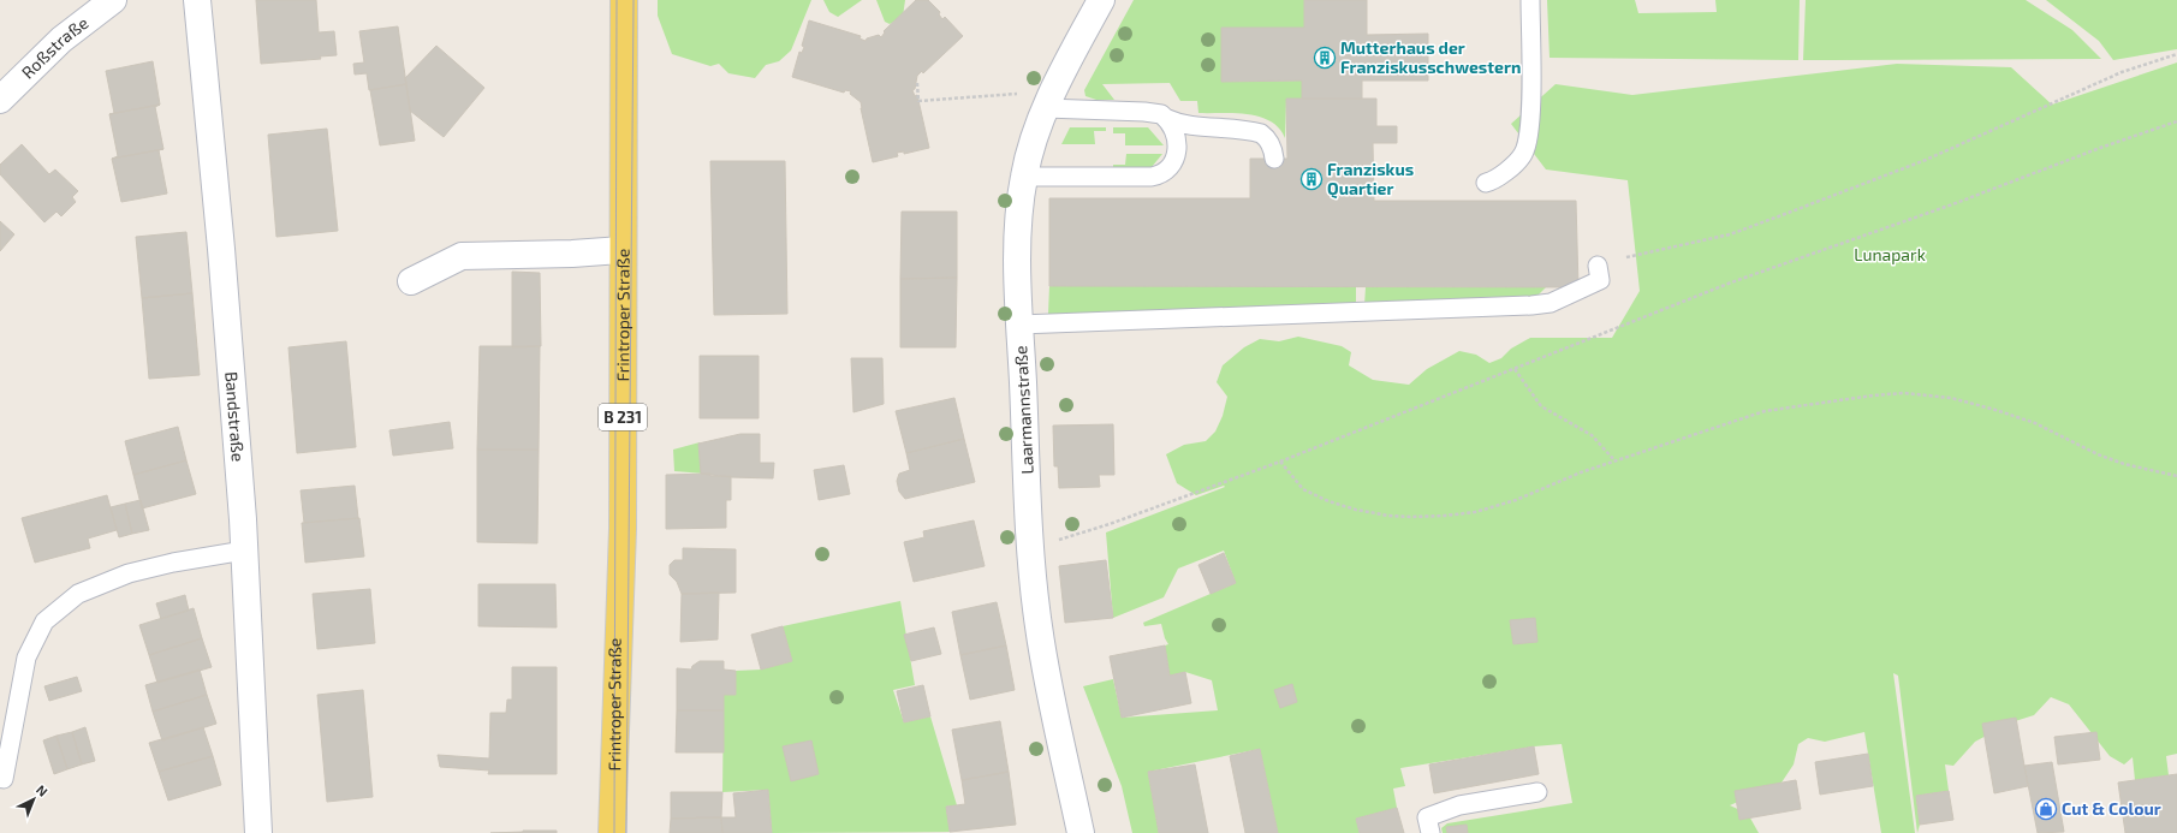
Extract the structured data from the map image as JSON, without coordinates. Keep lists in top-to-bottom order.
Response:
{
  "streets": {
    "main road": ["Frintroper Straße", "B 231"],
    "street": ["Roßstraße", "Laarmannstraße", "Bandstraße"]
  },
  "parks": ["Lunapark"],
  "places": {
    "building": ["Mutterhaus der Franziskusschwestern", "Franziskus Quartier"],
    "shop": ["Cut & Colour"]
  },
  "north": "top right"
}
